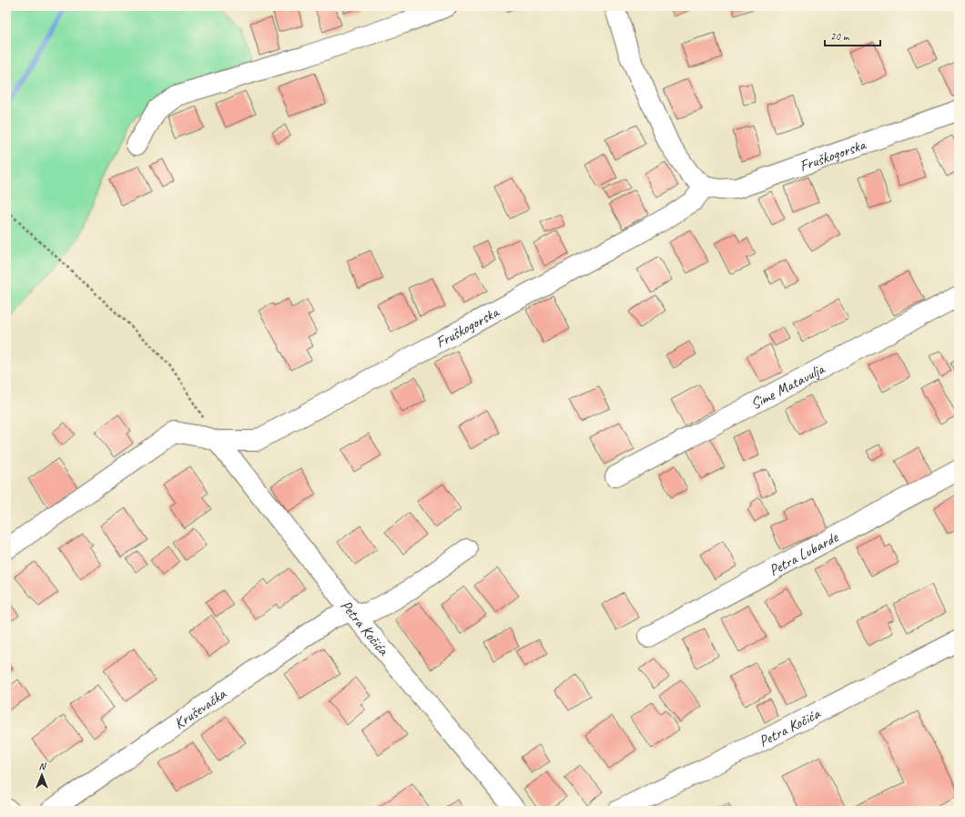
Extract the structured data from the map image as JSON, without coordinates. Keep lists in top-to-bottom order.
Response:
{
  "streets": {
    "street": [
      "Fruškogorska",
      "Sime Matavulja",
      "Petra Lubarde",
      "Petra Kočića",
      "Kruševačka"
    ]
  },
  "crossings": [
    ["Fruškogorska", "Petra Kočića"],
    ["Petra Kočića", "Kruševačka"]
  ],
  "scale_bar": "20 m",
  "north": "top"
}
